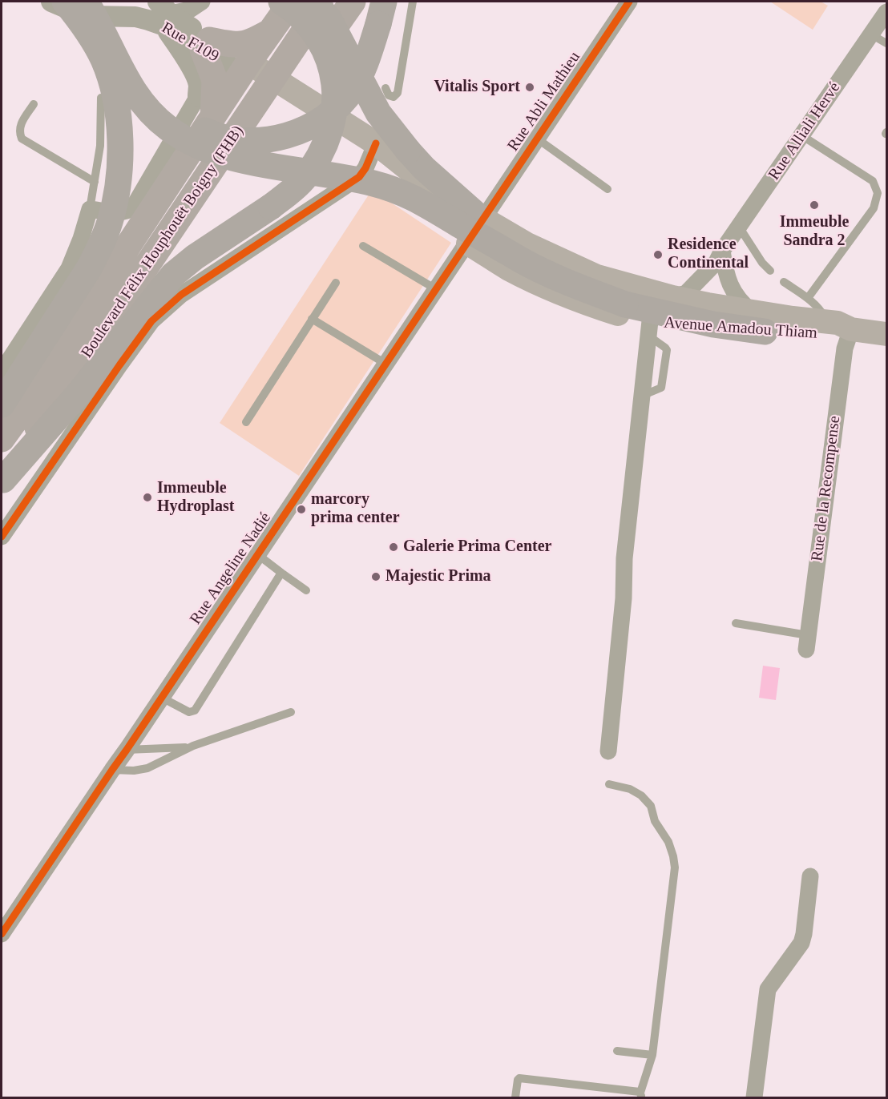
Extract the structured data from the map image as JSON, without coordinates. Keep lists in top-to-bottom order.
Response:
{
  "streets": {
    "highway": ["Boulevard Félix Houphouët Boigny (FHB)"],
    "main road": ["Avenue Amadou Thiam"],
    "street": [
      "Rue F109",
      "Rue Abli Mathieu",
      "Rue Alliali Hervé",
      "Rue de la Recompense",
      "Rue Angeline Nadié"
    ]
  },
  "crossings": [
    ["Rue F109", "Boulevard Félix Houphouët Boigny (FHB)"],
    ["Rue F109", "Avenue Amadou Thiam"],
    ["Rue Abli Mathieu", "Avenue Amadou Thiam"],
    ["Rue Abli Mathieu", "Rue Angeline Nadié"],
    ["Rue Alliali Hervé", "Avenue Amadou Thiam"],
    ["Boulevard Félix Houphouët Boigny (FHB)", "Avenue Amadou Thiam"],
    ["Avenue Amadou Thiam", "Rue de la Recompense"],
    ["Avenue Amadou Thiam", "Rue Angeline Nadié"]
  ],
  "places": [
    "Vitalis Sport",
    "Immeuble Sandra 2",
    "Residence Continental",
    "Immeuble Hydroplast",
    "marcory prima center",
    "Galerie Prima Center",
    "Majestic Prima"
  ]
}
